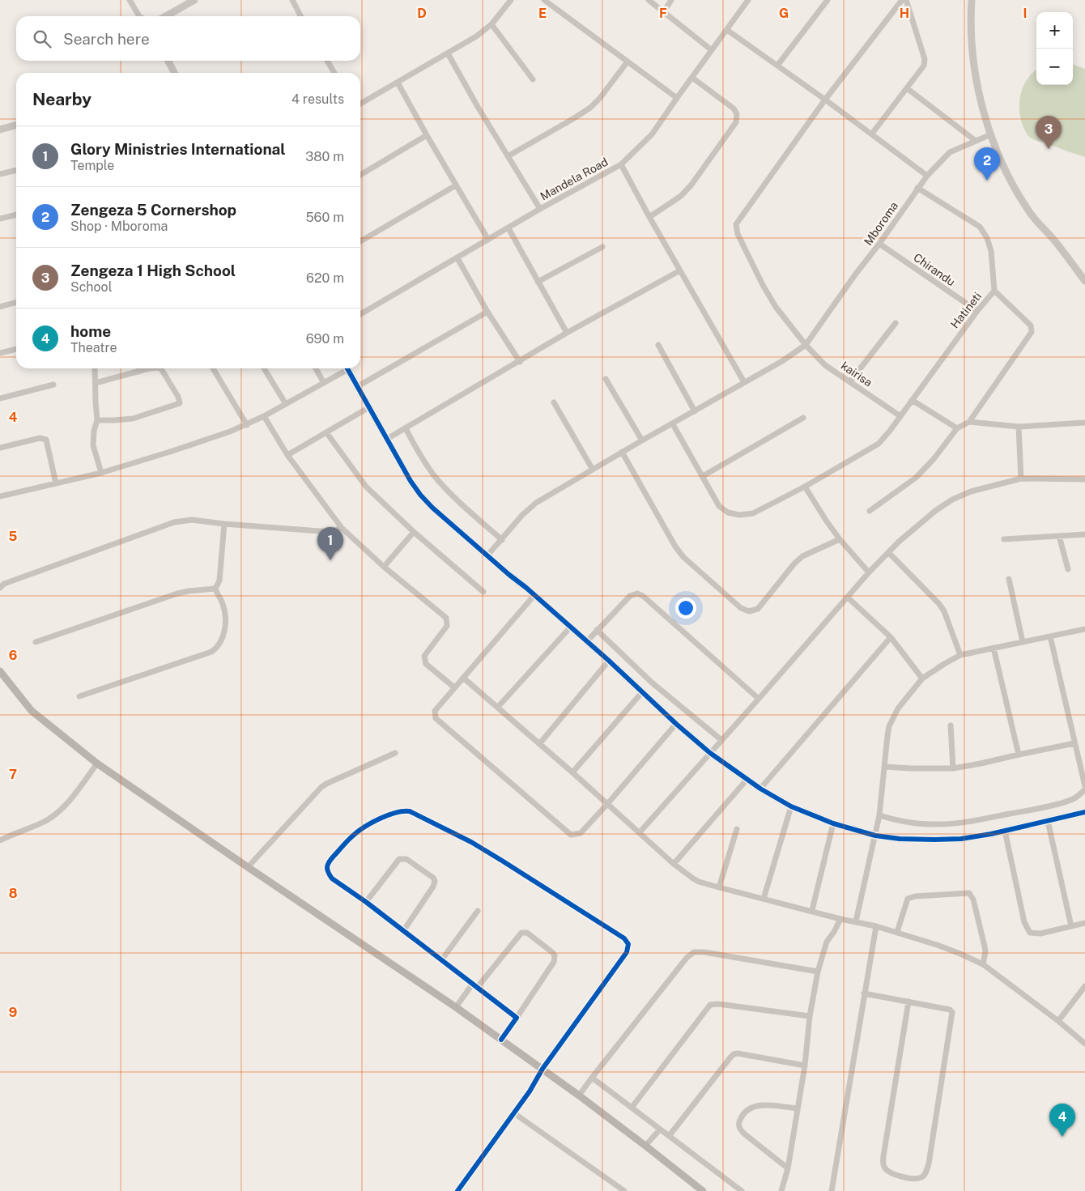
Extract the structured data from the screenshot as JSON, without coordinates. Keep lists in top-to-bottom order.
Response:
{
  "streets": {
    "street": [
      "Mandela Road",
      "Mboroma",
      "Chirandu",
      "Hatineti",
      "kairisa"
    ]
  },
  "crossings": [
    ["Mboroma", "Chirandu"],
    ["Mboroma", "Hatineti"],
    ["Mboroma", "kairisa"],
    ["Chirandu", "Hatineti"],
    ["Hatineti", "kairisa"]
  ],
  "page": {
    "map_buttons": ["+", "−"],
    "search": "Search here",
    "heading": ["Nearby", "4 results"],
    "pins": [
      "3",
      "2",
      "1",
      "4"
    ],
    "list": [
      {
        "mark": "1",
        "name": "Glory Ministries International",
        "note": "Temple",
        "value": "380 m"
      },
      {
        "mark": "2",
        "name": "Zengeza 5 Cornershop",
        "note": "Shop · Mboroma",
        "value": "560 m"
      },
      {
        "mark": "3",
        "name": "Zengeza 1 High School",
        "note": "School",
        "value": "620 m"
      },
      {
        "mark": "4",
        "name": "home",
        "note": "Theatre",
        "value": "690 m"
      }
    ]
  },
  "grid": {
    "columns": [
      "D",
      "E",
      "F",
      "G",
      "H",
      "I"
    ],
    "rows": [
      "4",
      "5",
      "6",
      "7",
      "8",
      "9"
    ]
  }
}
